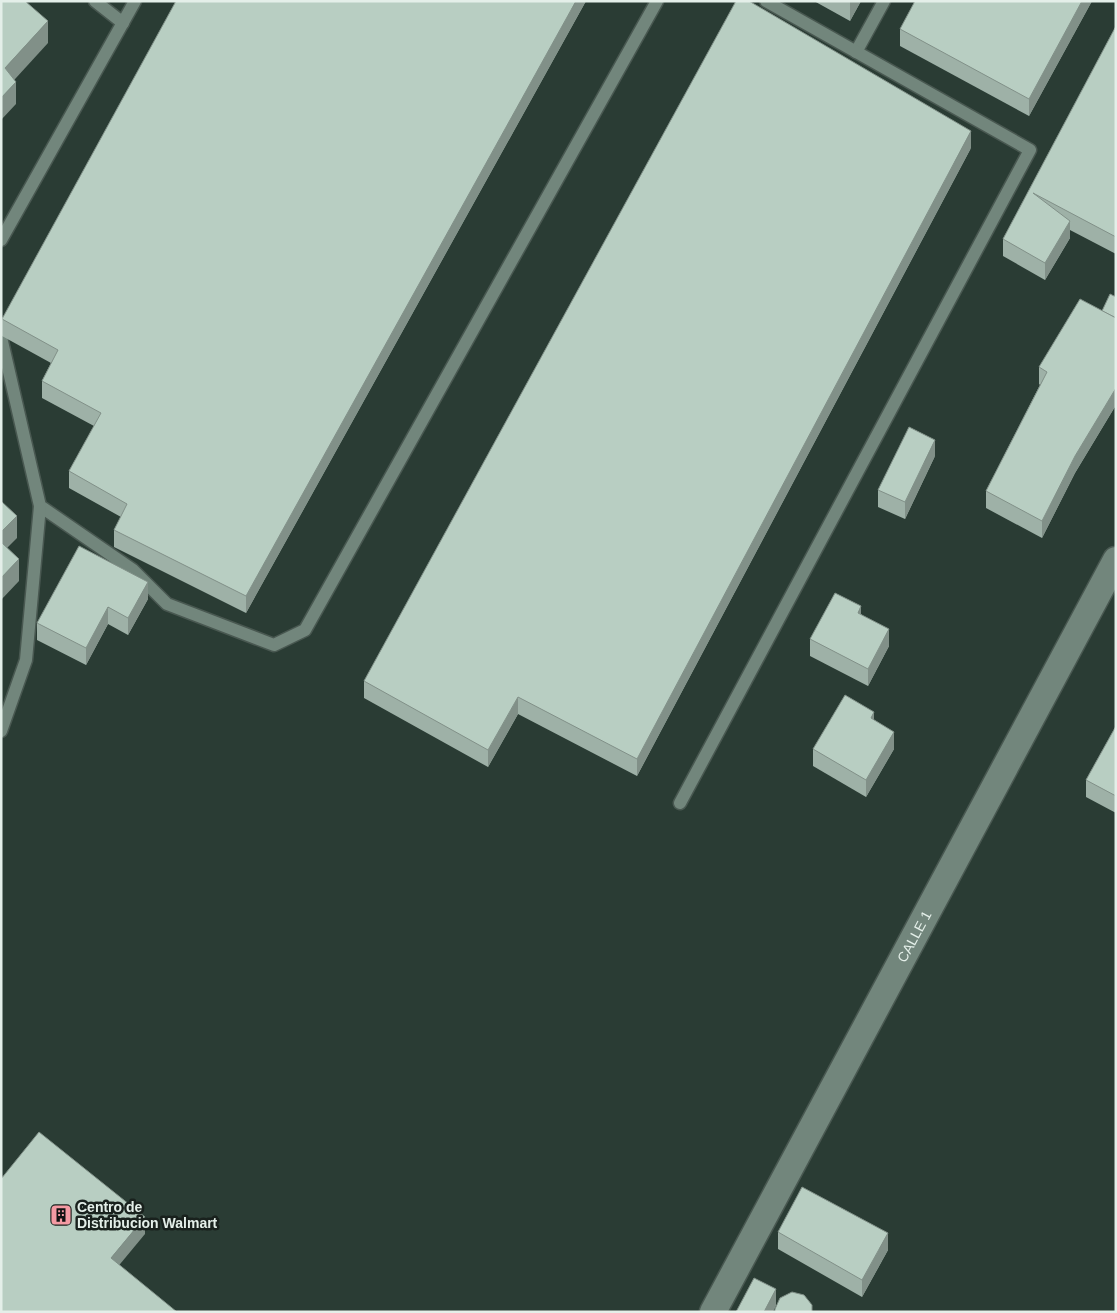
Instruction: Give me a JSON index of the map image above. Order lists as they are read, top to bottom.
{
  "streets": {
    "street": ["CALLE 1"]
  },
  "places": {
    "building": ["Centro de Distribucion Walmart"]
  }
}
